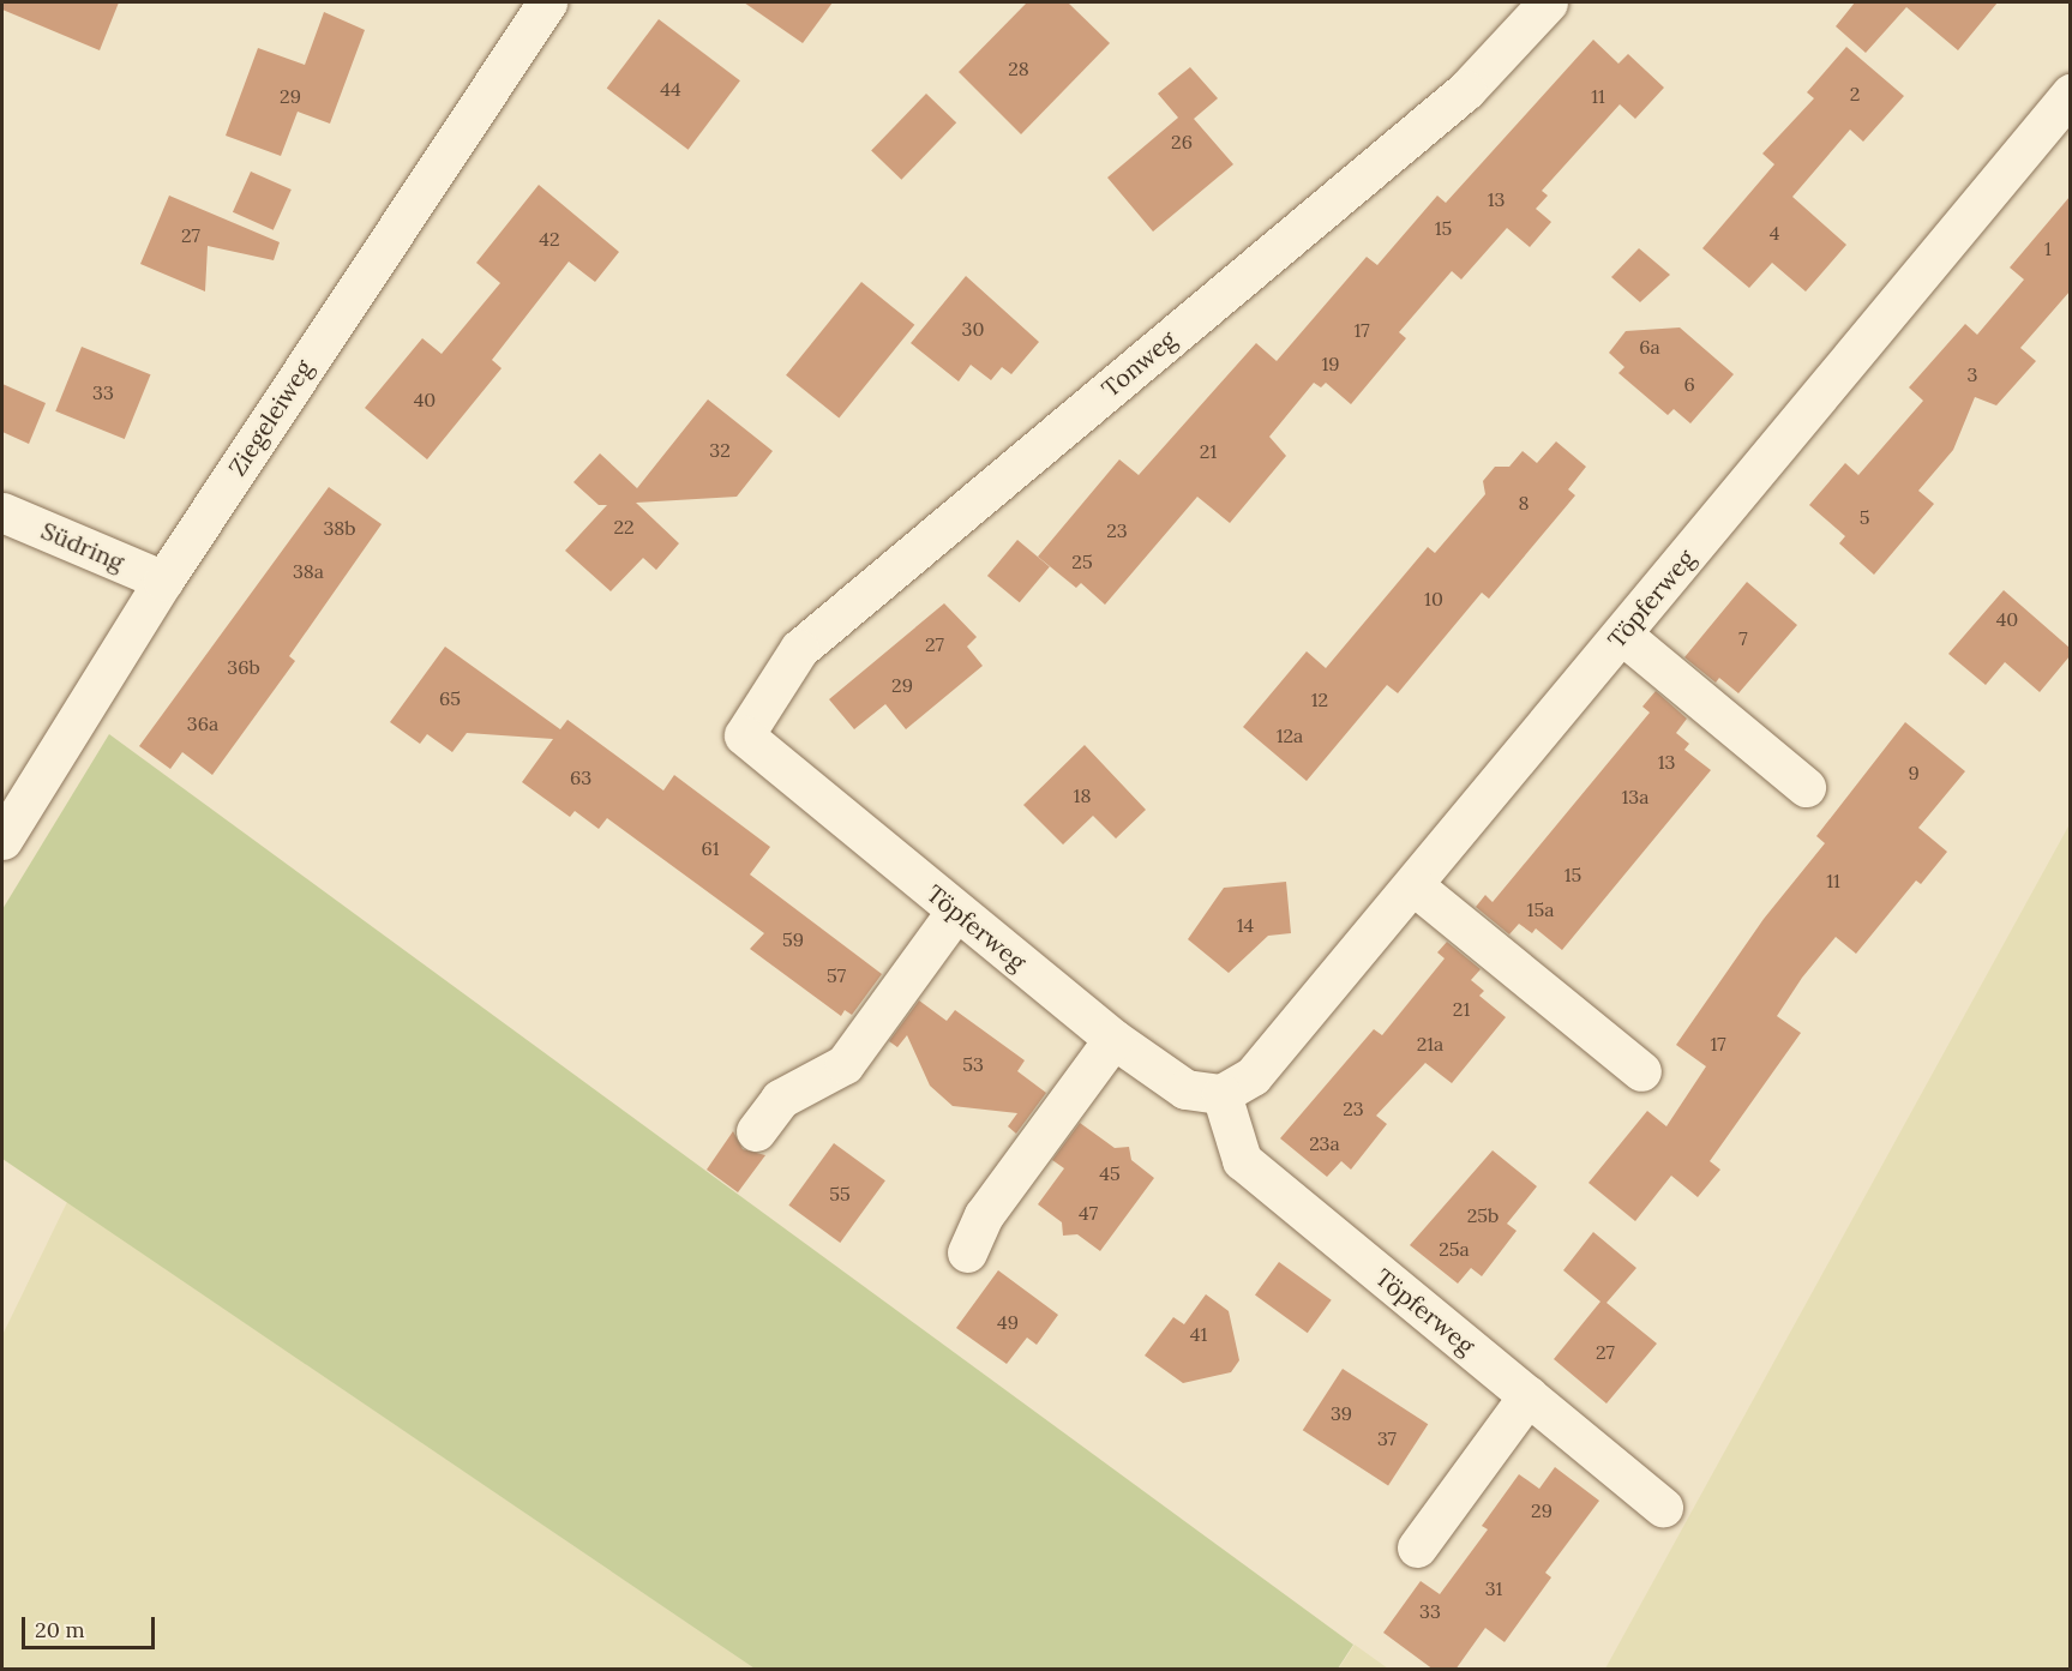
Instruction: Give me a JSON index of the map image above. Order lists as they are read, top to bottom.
{
  "streets": {
    "street": [
      "Tonweg",
      "Ziegeleiweg",
      "Südring",
      "Töpferweg"
    ]
  },
  "crossings": [
    ["Tonweg", "Töpferweg"],
    ["Ziegeleiweg", "Südring"]
  ],
  "house_numbers": [
    "28",
    "44",
    "2",
    "29",
    "11",
    "26",
    "13",
    "15",
    "4",
    "27",
    "42",
    "1",
    "30",
    "17",
    "6a",
    "19",
    "3",
    "6",
    "33",
    "40",
    "32",
    "21",
    "8",
    "5",
    "22",
    "38b",
    "23",
    "25",
    "38a",
    "10",
    "40",
    "7",
    "27",
    "36b",
    "29",
    "65",
    "12",
    "36a",
    "12a",
    "13",
    "9",
    "63",
    "18",
    "13a",
    "61",
    "15",
    "11",
    "15a",
    "14",
    "59",
    "57",
    "21",
    "21a",
    "17",
    "53",
    "23",
    "23a",
    "45",
    "55",
    "47",
    "25b",
    "25a",
    "49",
    "41",
    "27",
    "39",
    "37",
    "29",
    "31",
    "33"
  ],
  "scale_bar": "20 m"
}
